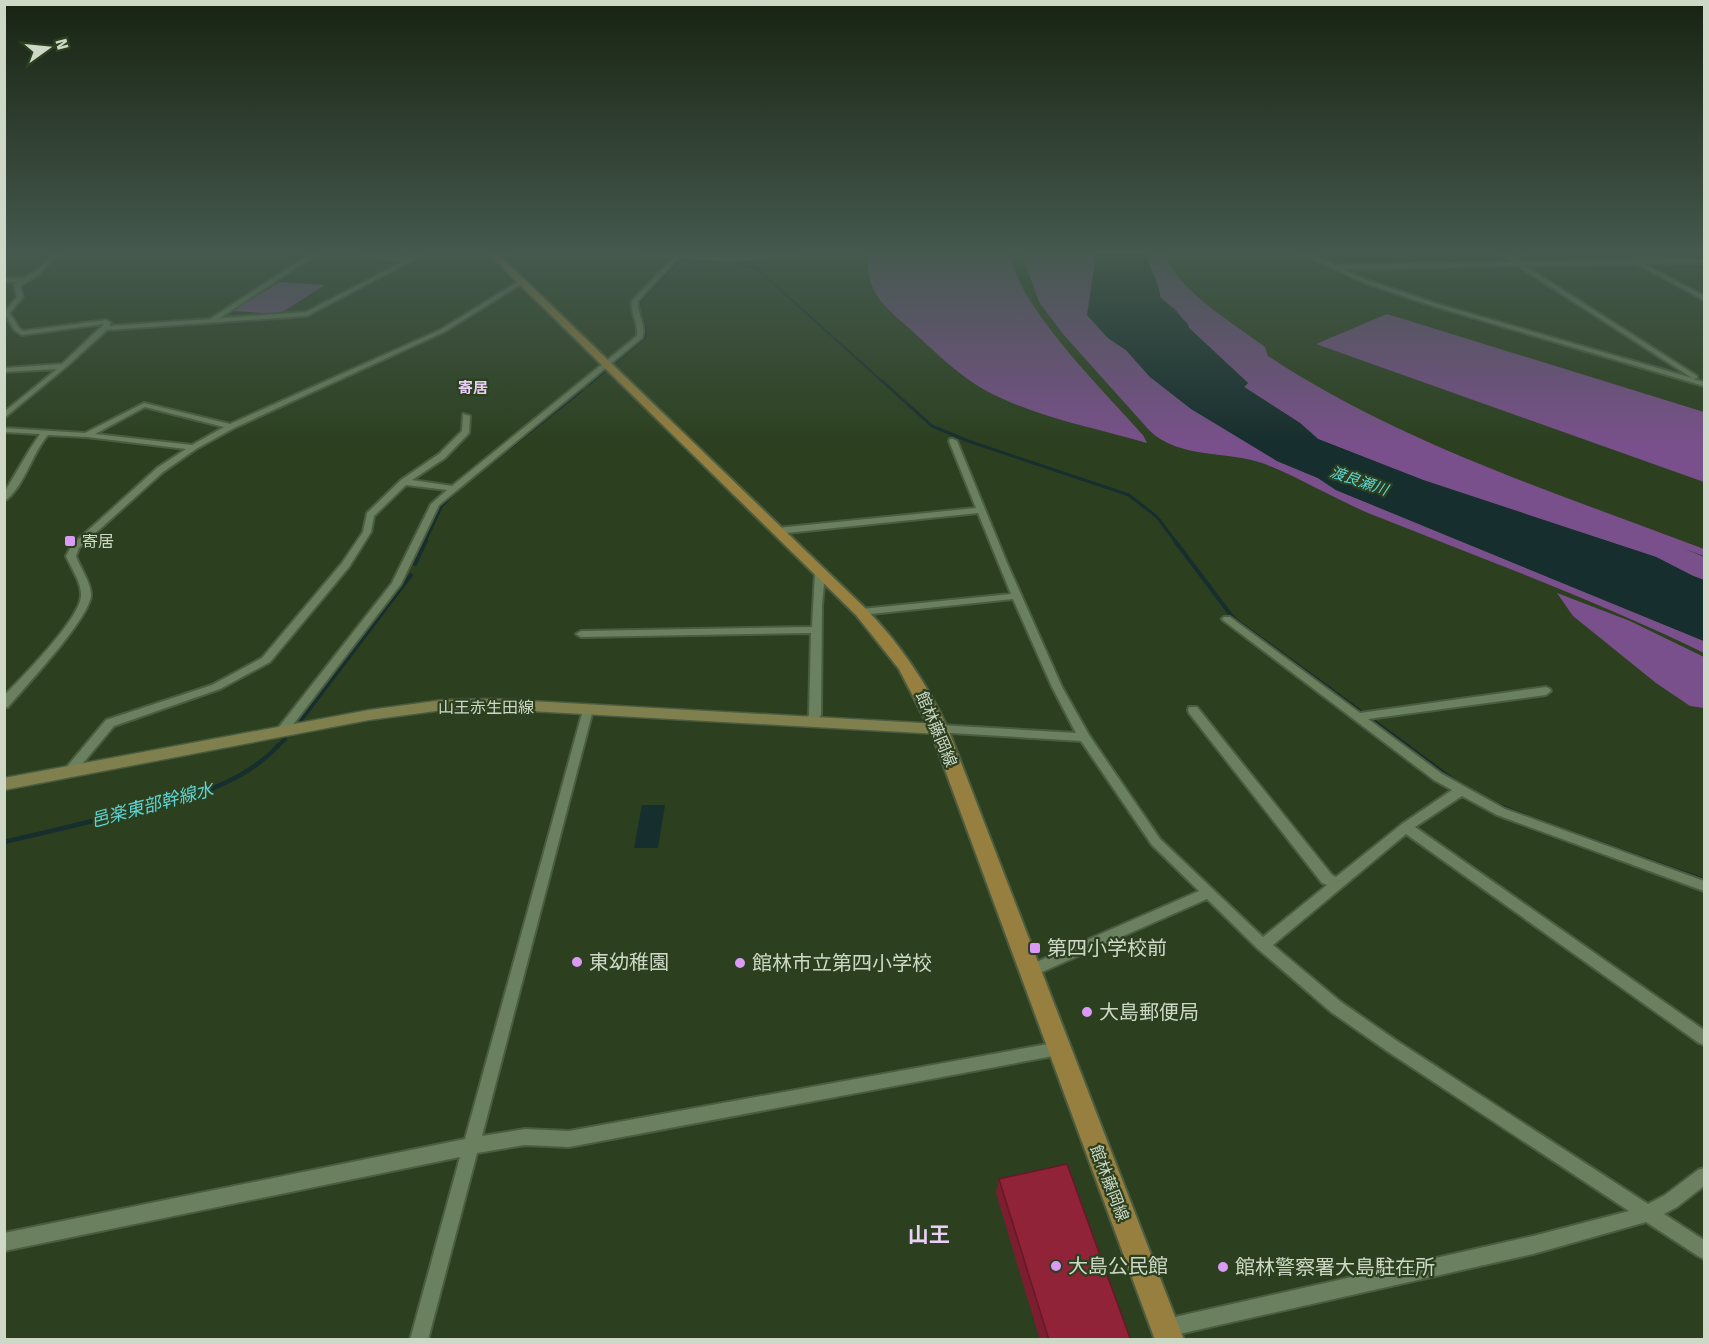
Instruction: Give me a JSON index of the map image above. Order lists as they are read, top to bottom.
{
  "streets": {
    "main road": ["山王赤生田線", "館林藤岡線"]
  },
  "crossings": [
    ["山王赤生田線", "館林藤岡線"]
  ],
  "districts": ["寄居", "山王"],
  "water": ["渡良瀬川", "邑楽東部幹線水"],
  "places": {
    "transit": ["寄居", "第四小学校前"],
    "other": [
      "東幼稚園",
      "館林市立第四小学校",
      "大島郵便局",
      "大島公民館",
      "館林警察署大島駐在所"
    ]
  },
  "north": "right"
}
